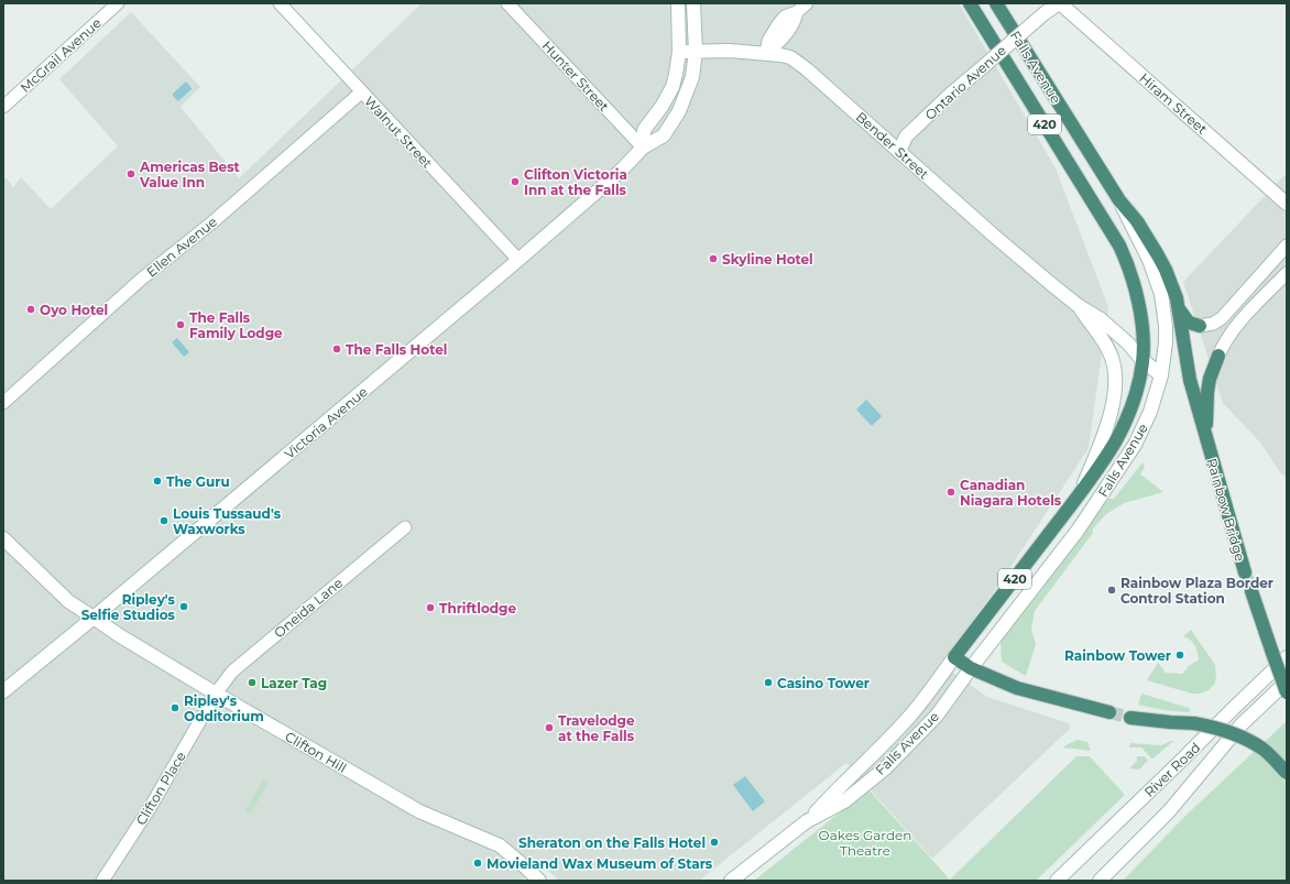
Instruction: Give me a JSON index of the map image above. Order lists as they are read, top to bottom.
{
  "streets": {
    "highway": ["Falls Avenue", "420", "Rainbow Bridge"],
    "main road": [
      "Ontario Avenue",
      "Hiram Street",
      "Bender Street",
      "Victoria Avenue",
      "Clifton Hill",
      "River Road"
    ],
    "street": [
      "McGrail Avenue",
      "Hunter Street",
      "Walnut Street",
      "Ellen Avenue",
      "Oneida Lane",
      "Clifton Place"
    ]
  },
  "crossings": [
    ["Falls Avenue", "Bender Street"],
    ["Hunter Street", "Victoria Avenue"],
    ["Ontario Avenue", "Hiram Street"],
    ["Ontario Avenue", "Bender Street"],
    ["Walnut Street", "Ellen Avenue"],
    ["Walnut Street", "Victoria Avenue"],
    ["Bender Street", "Victoria Avenue"],
    ["Victoria Avenue", "Clifton Hill"],
    ["Oneida Lane", "Clifton Hill"],
    ["Oneida Lane", "Clifton Place"],
    ["Clifton Hill", "Clifton Place"]
  ],
  "parks": ["Oakes Garden Theatre"],
  "places": [
    "Americas Best Value Inn",
    "Clifton Victoria Inn at the Falls",
    "Skyline Hotel",
    "Oyo Hotel",
    "The Falls Family Lodge",
    "The Falls Hotel",
    "The Guru",
    "Canadian Niagara Hotels",
    "Louis Tussaud's Waxworks",
    "Rainbow Plaza Border Control Station",
    "Ripley's Selfie Studios",
    "Thriftlodge",
    "Rainbow Tower",
    "Lazer Tag",
    "Casino Tower",
    "Ripley's Odditorium",
    "Travelodge at the Falls",
    "Sheraton on the Falls Hotel",
    "Movieland Wax Museum of Stars"
  ]
}
